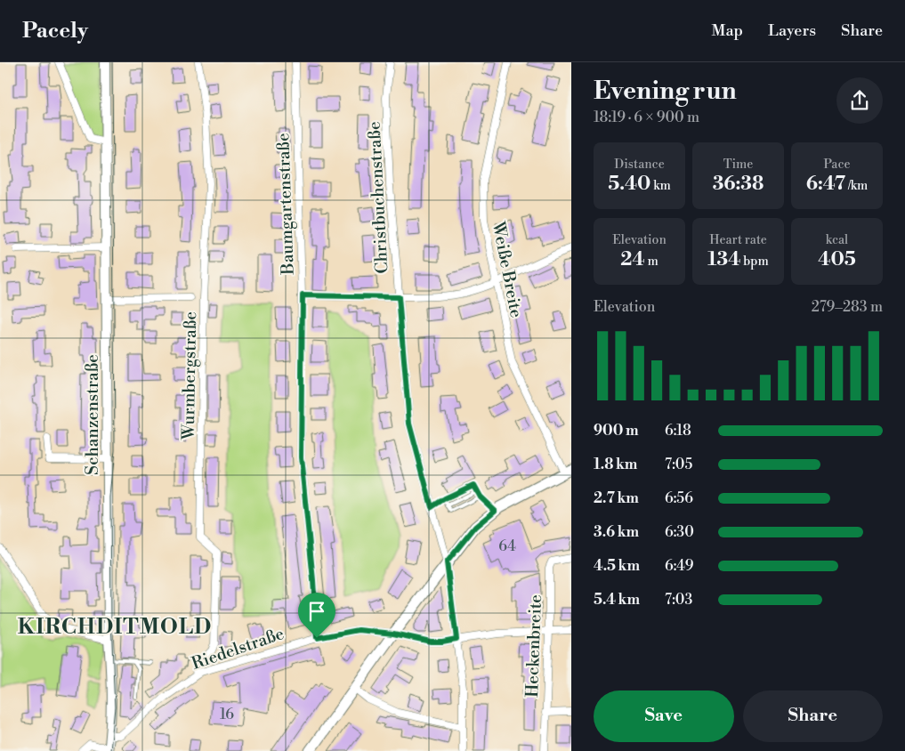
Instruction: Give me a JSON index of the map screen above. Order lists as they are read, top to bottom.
{
  "streets": {
    "street": [
      "Christbuchenstraße",
      "Baumgartenstraße",
      "Weiße Breite",
      "Wurmbergstraße",
      "Schanzenstraße",
      "Heckenbreite",
      "Riedelstraße"
    ]
  },
  "crossings": [
    ["Christbuchenstraße", "Riedelstraße"],
    ["Baumgartenstraße", "Riedelstraße"],
    ["Wurmbergstraße", "Riedelstraße"],
    ["Schanzenstraße", "Riedelstraße"],
    ["Heckenbreite", "Riedelstraße"]
  ],
  "districts": ["KIRCHDITMOLD"],
  "house_numbers": ["64", "16"],
  "page": {
    "header": "Pacely",
    "nav": ["Map", "Layers", "Share"],
    "heading": ["Evening run", "18:19 · 6 × 900 m"],
    "stats": [
      ["Distance", "5.40 km"],
      ["Time", "36:38"],
      ["Pace", "6:47 /km"],
      ["Elevation", "24 m"],
      ["Heart rate", "134 bpm"],
      ["kcal", "405"]
    ],
    "chart": ["Elevation", "279–283 m"],
    "list": [
      {
        "name": "900 m",
        "note": "6:18"
      },
      {
        "name": "1.8 km",
        "note": "7:05"
      },
      {
        "name": "2.7 km",
        "note": "6:56"
      },
      {
        "name": "3.6 km",
        "note": "6:30"
      },
      {
        "name": "4.5 km",
        "note": "6:49"
      },
      {
        "name": "5.4 km",
        "note": "7:03"
      }
    ],
    "buttons": ["Save", "Share"]
  }
}
